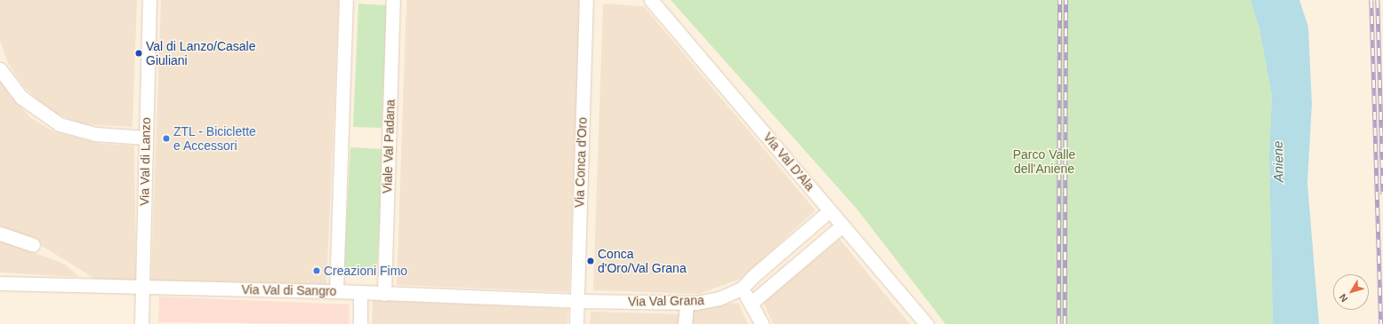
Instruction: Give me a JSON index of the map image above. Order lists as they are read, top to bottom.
{
  "streets": {
    "street": [
      "Viale Val Padana",
      "Via Val di Lanzo",
      "Via Val D'Ala",
      "Via Conca d'Oro",
      "Via Val di Sangro",
      "Via Val Grana"
    ]
  },
  "crossings": [
    ["Viale Val Padana", "Via Val di Sangro"],
    ["Via Val di Lanzo", "Via Val di Sangro"],
    ["Via Val D'Ala", "Via Val Grana"],
    ["Via Conca d'Oro", "Via Val di Sangro"],
    ["Via Conca d'Oro", "Via Val Grana"],
    ["Via Val di Sangro", "Via Val Grana"]
  ],
  "water": ["Aniene"],
  "parks": ["Parco Valle dell'Aniene"],
  "places": [
    "Val di Lanzo/Casale Giuliani",
    "ZTL - Biciclette e Accessori",
    "Conca d'Oro/Val Grana",
    "Creazioni Fimo"
  ],
  "north": "bottom left"
}
